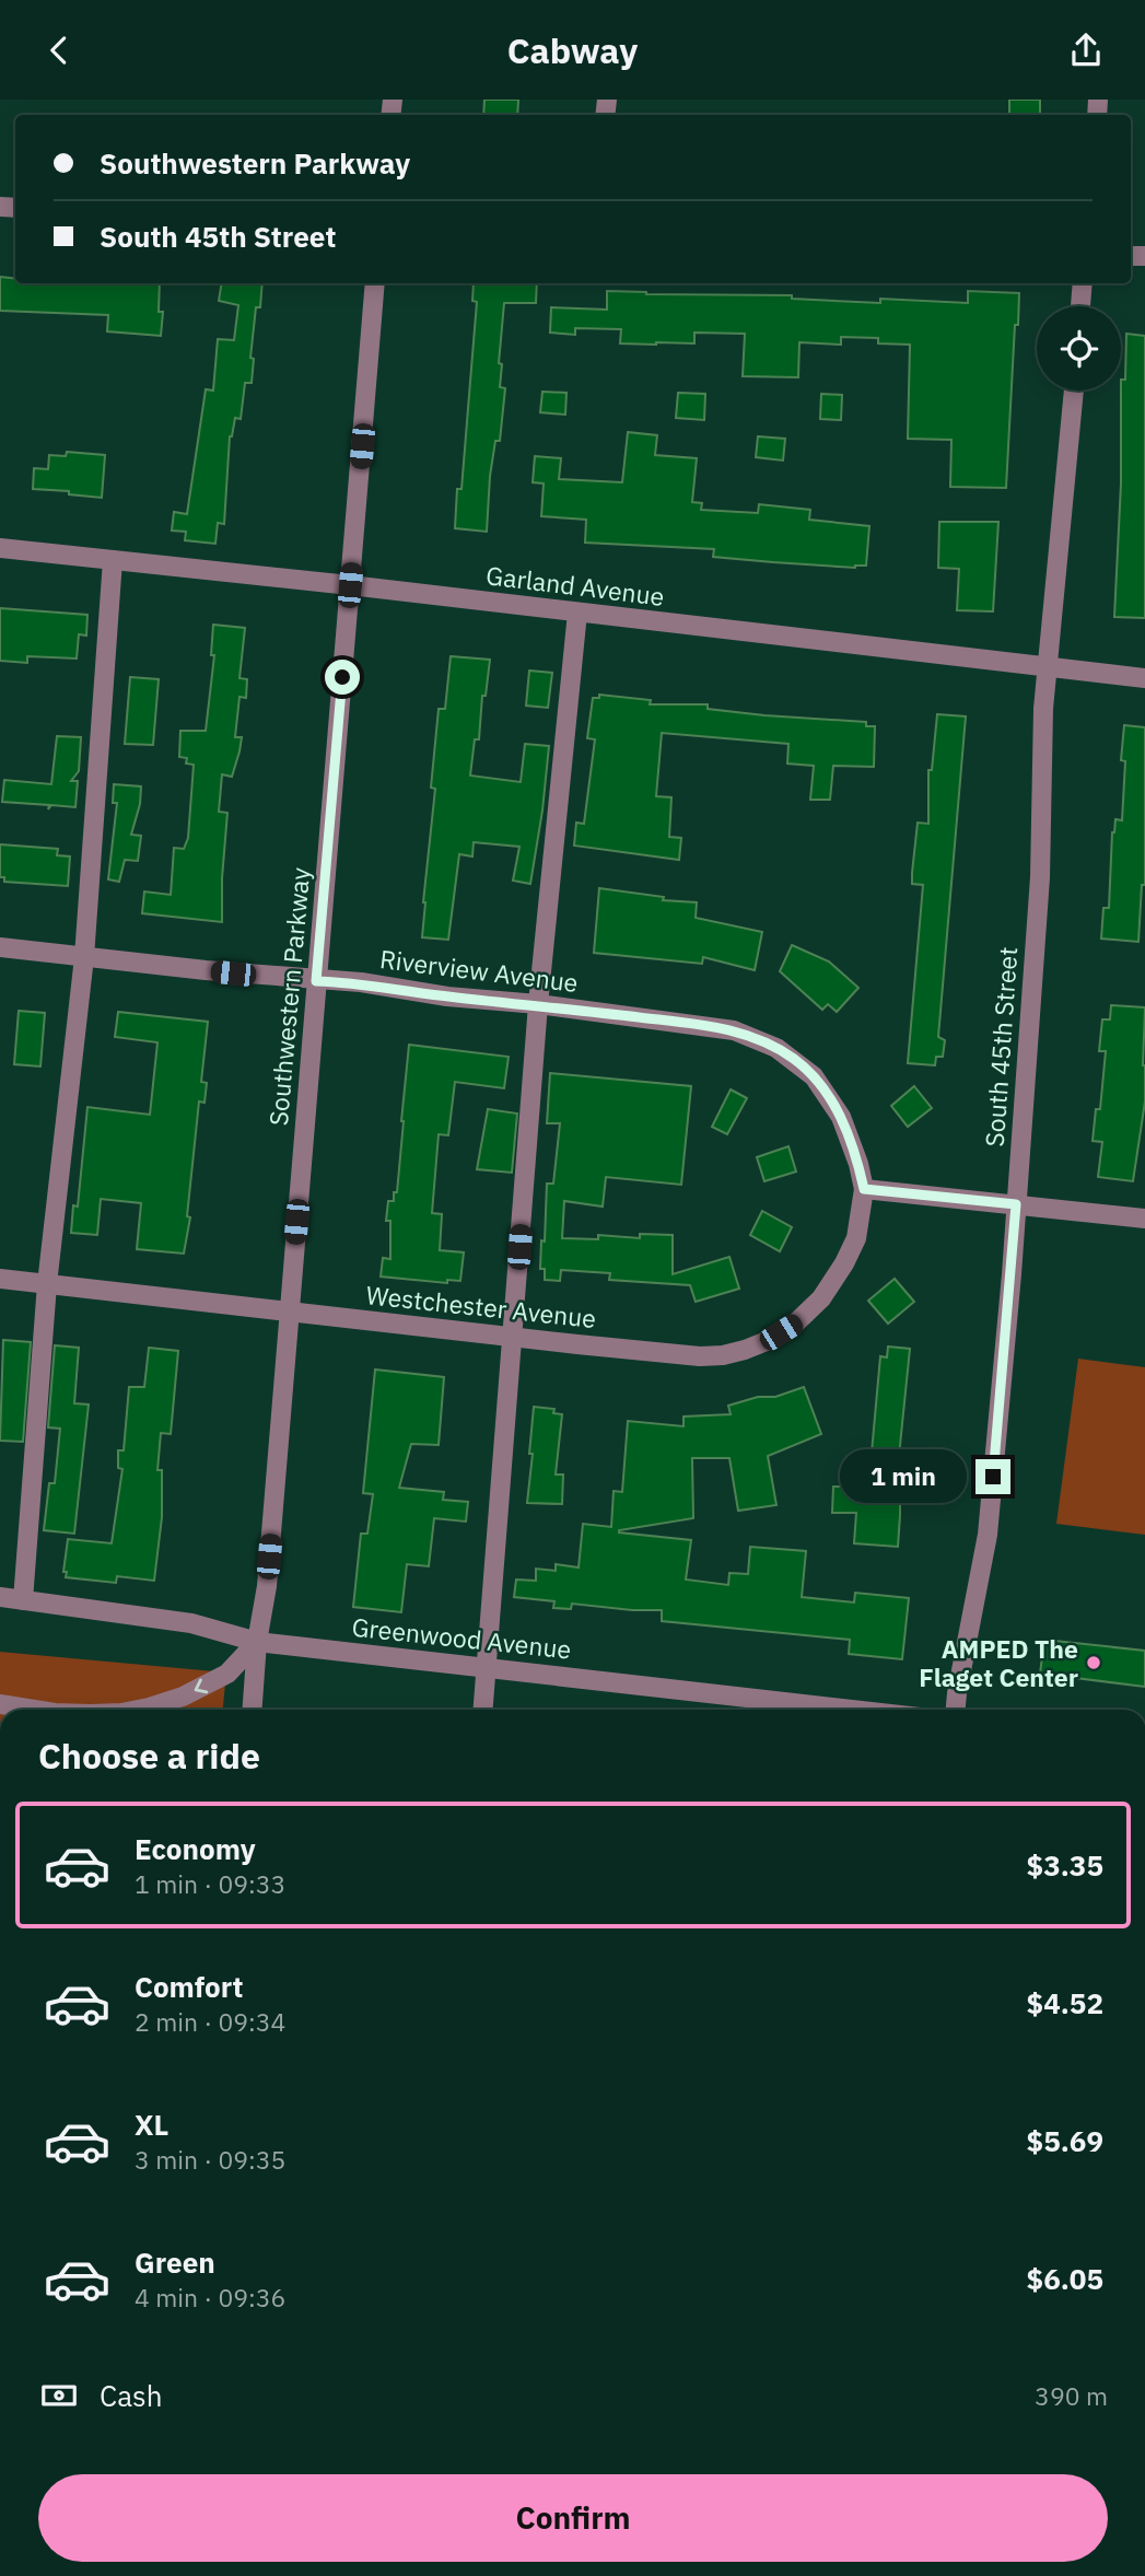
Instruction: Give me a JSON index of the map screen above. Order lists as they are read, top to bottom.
{
  "streets": {
    "street": [
      "Garland Avenue",
      "Riverview Avenue",
      "Southwestern Parkway",
      "South 45th Street",
      "Westchester Avenue",
      "Greenwood Avenue"
    ]
  },
  "crossings": [
    ["Garland Avenue", "Southwestern Parkway"],
    ["Garland Avenue", "South 45th Street"],
    ["Riverview Avenue", "Southwestern Parkway"],
    ["Riverview Avenue", "Westchester Avenue"],
    ["Southwestern Parkway", "Westchester Avenue"],
    ["Southwestern Parkway", "Greenwood Avenue"]
  ],
  "places": ["AMPED The Flaget Center"],
  "page": {
    "header": "Cabway",
    "banner": ["Southwestern Parkway", "South 45th Street"],
    "bubble": "1 min",
    "heading": "Choose a ride",
    "list": [
      {
        "name": "Economy",
        "note": "1 min · 09:33",
        "value": "$3.35"
      },
      {
        "name": "Comfort",
        "note": "2 min · 09:34",
        "value": "$4.52"
      },
      {
        "name": "XL",
        "note": "3 min · 09:35",
        "value": "$5.69"
      },
      {
        "name": "Green",
        "note": "4 min · 09:36",
        "value": "$6.05"
      }
    ],
    "pay": ["Cash", "390 m"],
    "buttons": "Confirm"
  }
}
